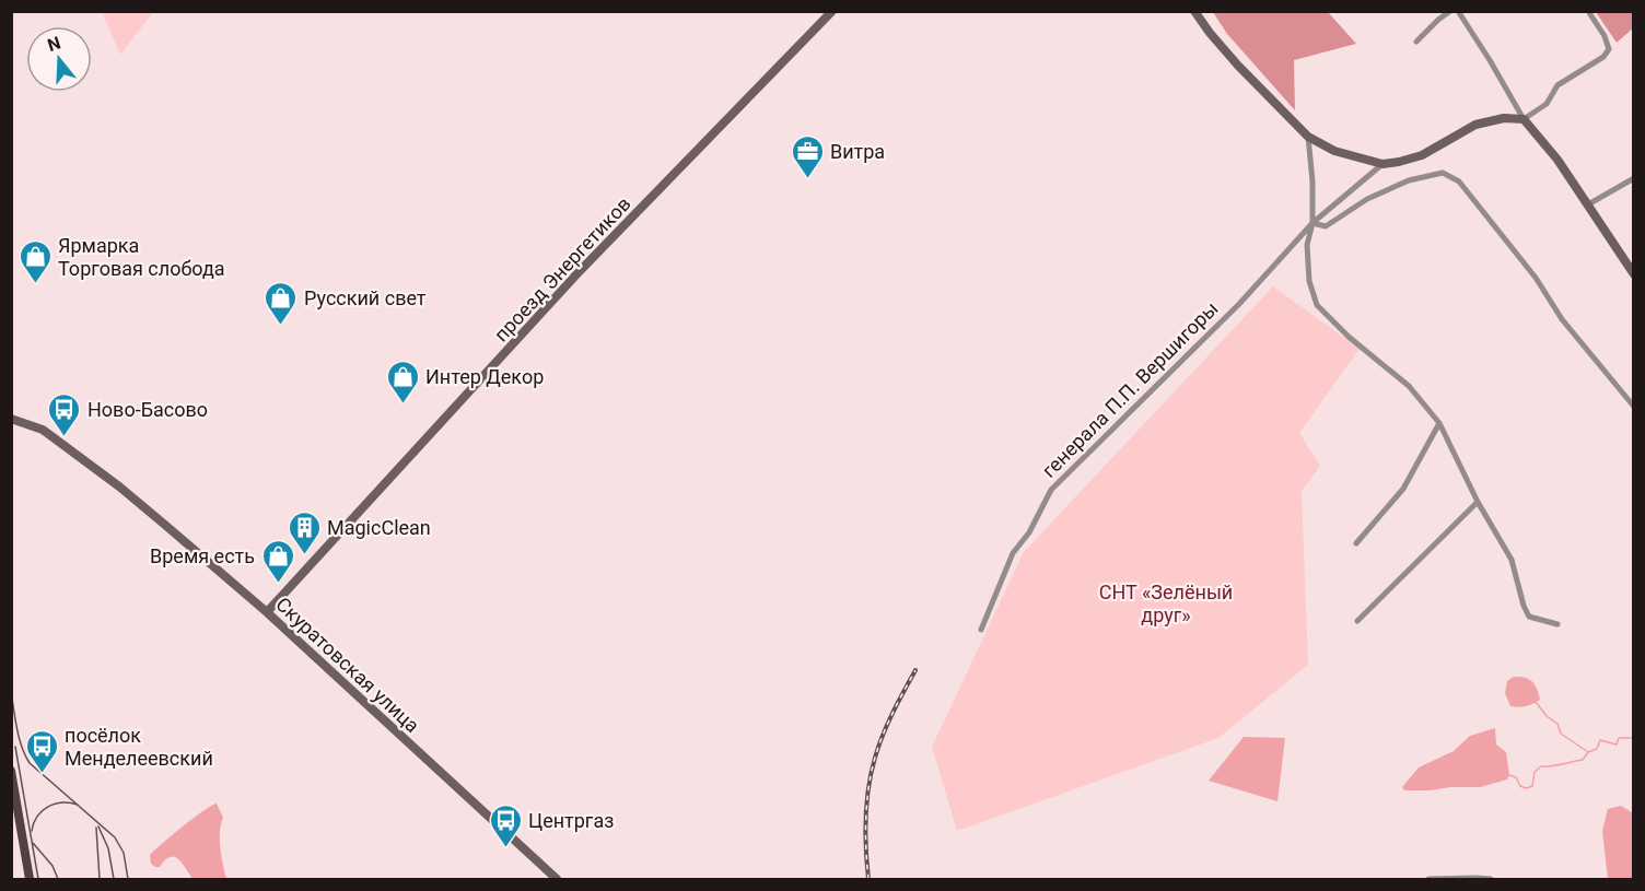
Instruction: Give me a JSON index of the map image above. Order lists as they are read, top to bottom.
{
  "streets": {
    "street": ["проезд Энергетиков", "генерала П.П. Вершигоры", "Скуратовская улица"]
  },
  "crossings": [
    ["проезд Энергетиков", "Скуратовская улица"]
  ],
  "parks": ["СНТ «Зелёный друг»"],
  "places": {
    "office": ["Витра"],
    "shop": [
      "Ярмарка Торговая слобода",
      "Русский свет",
      "Интер Декор",
      "Время есть"
    ],
    "bus stop": ["Ново-Басово", "посёлок Менделеевский", "Центргаз"],
    "building": ["MagicClean"]
  },
  "north": "top"
}
